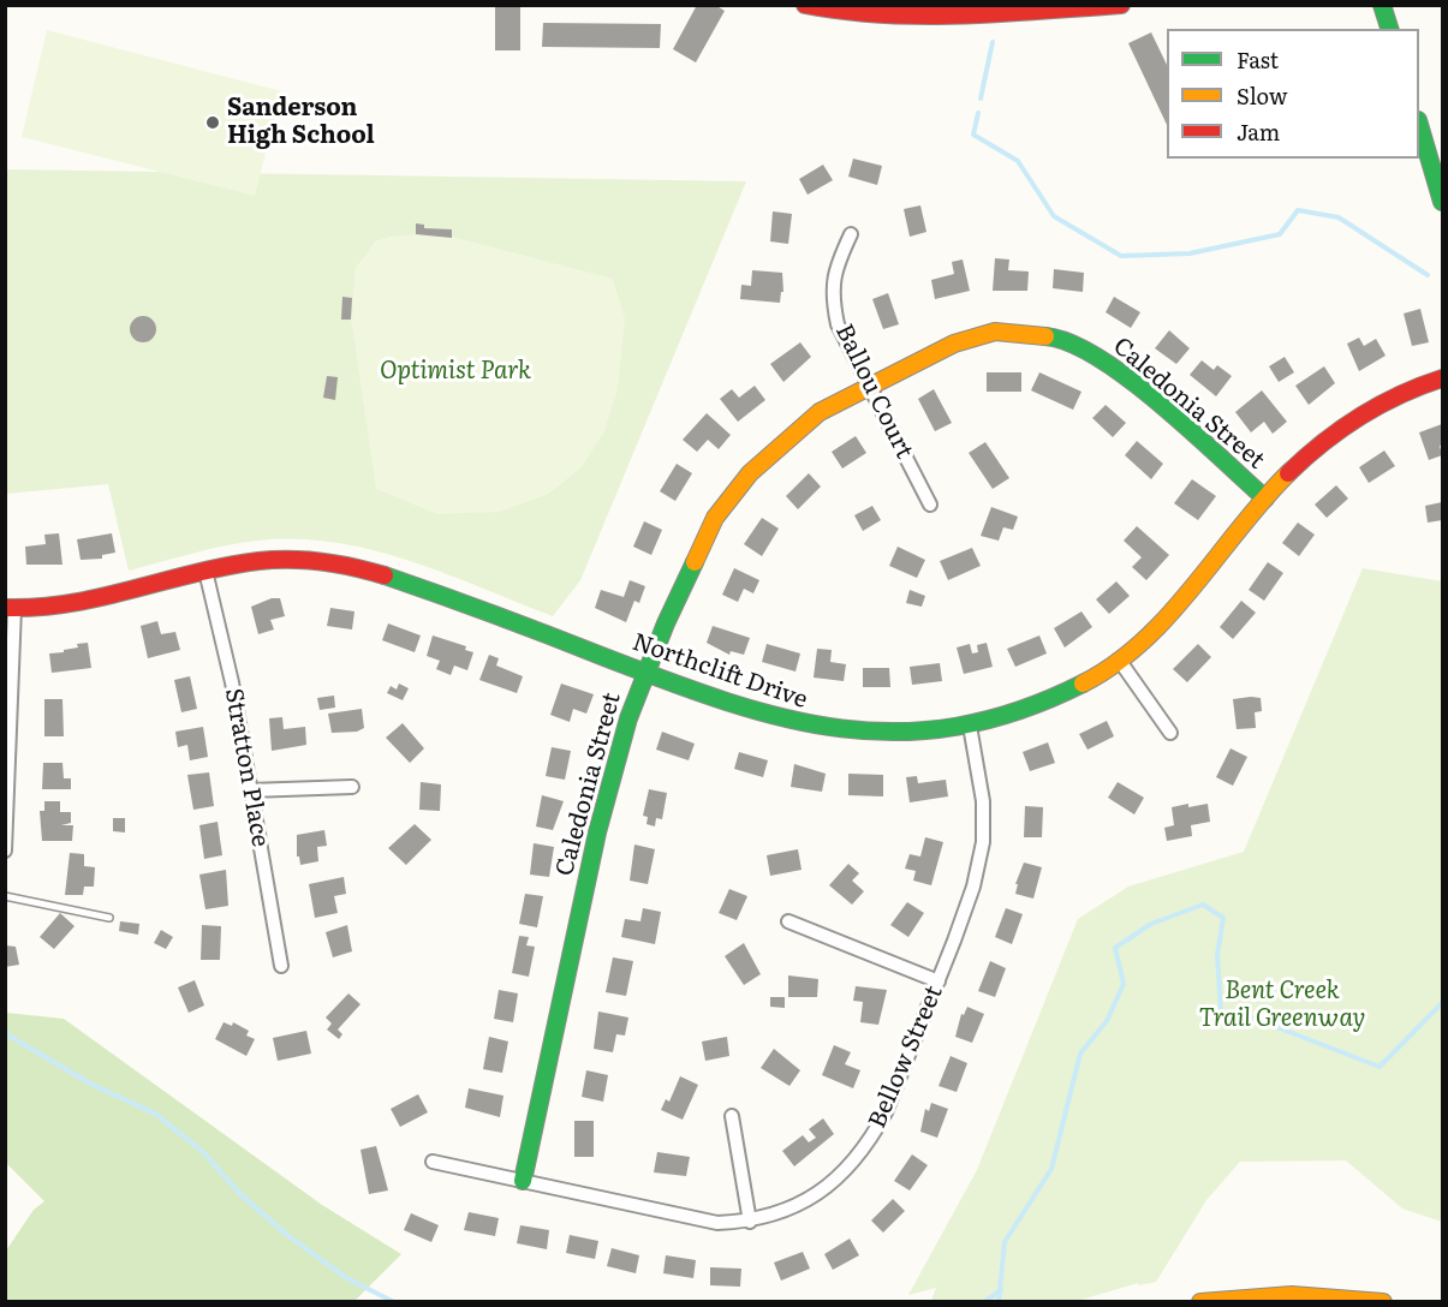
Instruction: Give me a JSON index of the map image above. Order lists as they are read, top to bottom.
{
  "streets": {
    "street": [
      "Ballou Court",
      "Caledonia Street",
      "Northclift Drive",
      "Stratton Place",
      "Bellow Street"
    ]
  },
  "crossings": [
    ["Ballou Court", "Caledonia Street"],
    ["Caledonia Street", "Northclift Drive"],
    ["Caledonia Street", "Bellow Street"],
    ["Northclift Drive", "Stratton Place"],
    ["Northclift Drive", "Bellow Street"]
  ],
  "parks": ["Optimist Park", "Bent Creek Trail Greenway"],
  "places": ["Sanderson High School"],
  "legend": ["Fast", "Slow", "Jam"]
}
